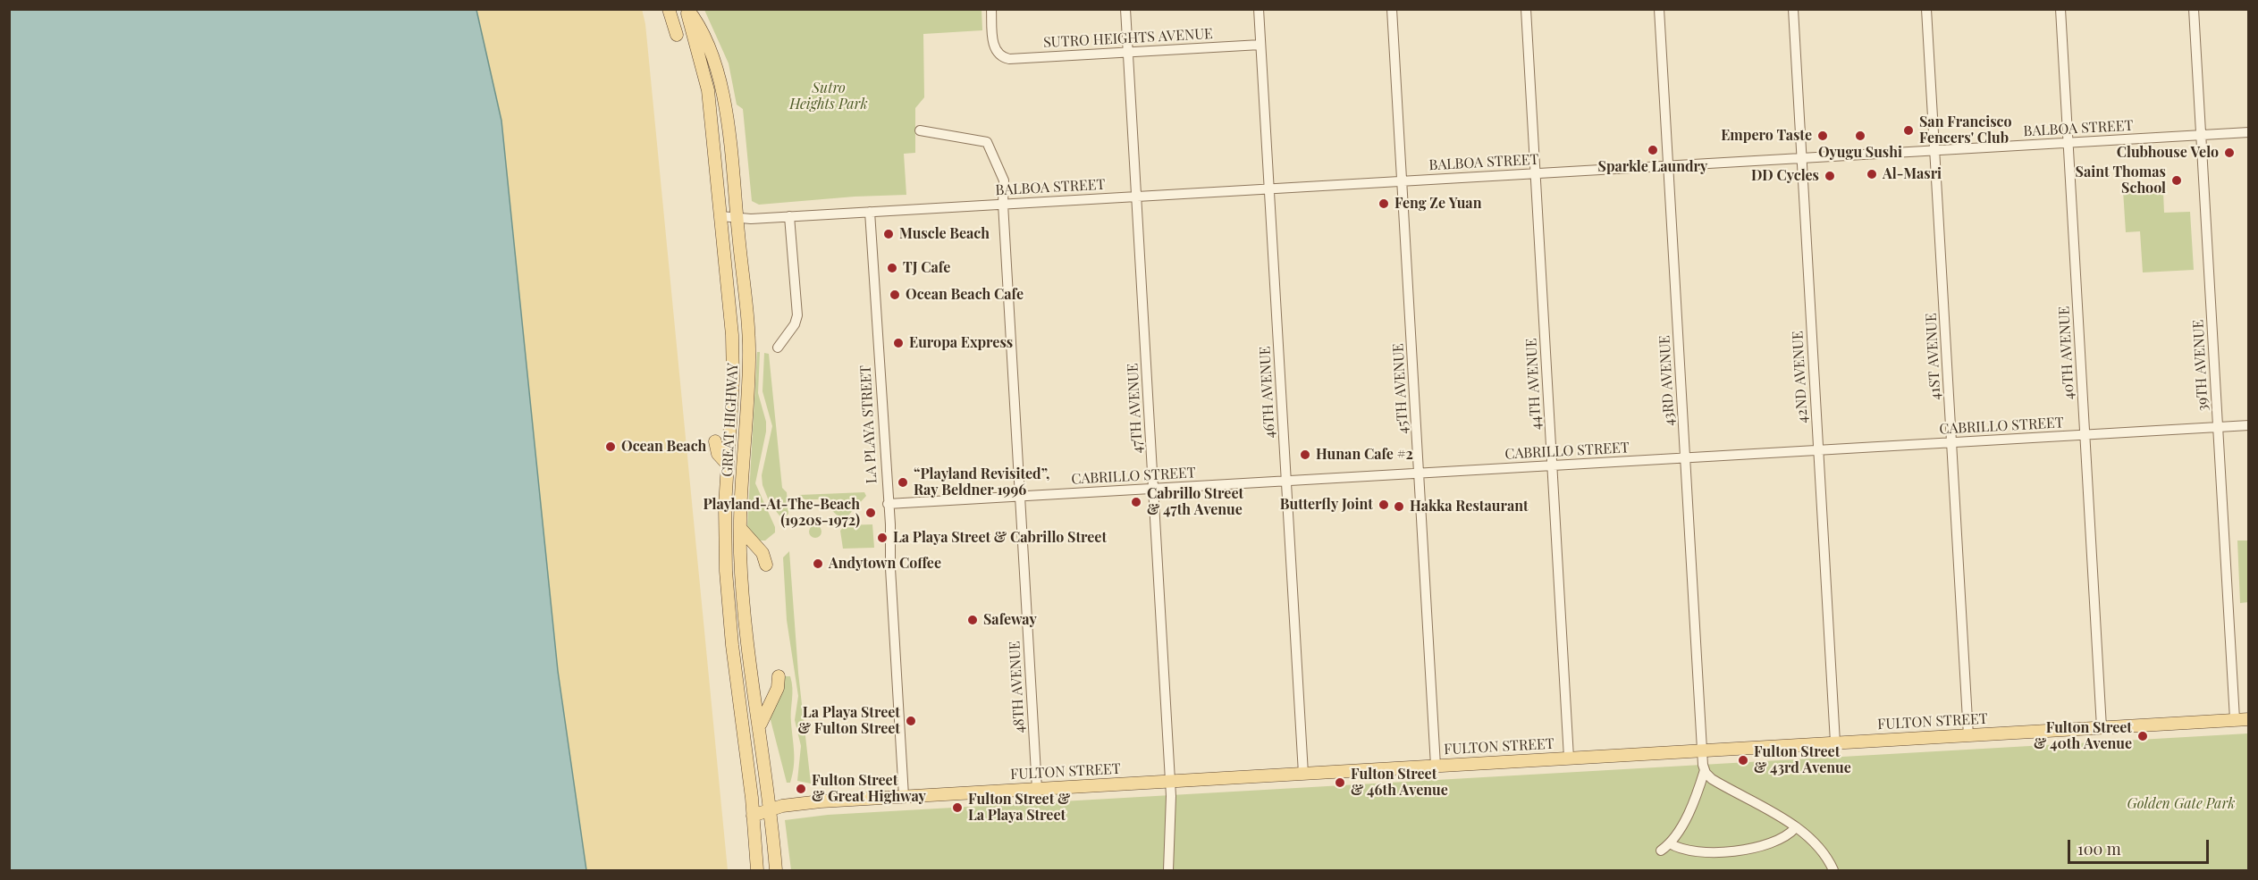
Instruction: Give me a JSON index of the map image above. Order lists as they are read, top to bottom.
{
  "streets": {
    "main road": ["GREAT HIGHWAY", "FULTON STREET"],
    "street": [
      "SUTRO HEIGHTS AVENUE",
      "BALBOA STREET",
      "40TH AVENUE",
      "41ST AVENUE",
      "39TH AVENUE",
      "42ND AVENUE",
      "43RD AVENUE",
      "44TH AVENUE",
      "45TH AVENUE",
      "46TH AVENUE",
      "47TH AVENUE",
      "LA PLAYA STREET",
      "CABRILLO STREET",
      "48TH AVENUE"
    ]
  },
  "crossings": [
    ["SUTRO HEIGHTS AVENUE", "46TH AVENUE"],
    ["SUTRO HEIGHTS AVENUE", "47TH AVENUE"],
    ["BALBOA STREET", "40TH AVENUE"],
    ["BALBOA STREET", "41ST AVENUE"],
    ["BALBOA STREET", "39TH AVENUE"],
    ["BALBOA STREET", "42ND AVENUE"],
    ["BALBOA STREET", "43RD AVENUE"],
    ["BALBOA STREET", "44TH AVENUE"],
    ["BALBOA STREET", "45TH AVENUE"],
    ["BALBOA STREET", "46TH AVENUE"],
    ["BALBOA STREET", "47TH AVENUE"],
    ["BALBOA STREET", "GREAT HIGHWAY"],
    ["BALBOA STREET", "LA PLAYA STREET"],
    ["BALBOA STREET", "48TH AVENUE"],
    ["40TH AVENUE", "CABRILLO STREET"],
    ["40TH AVENUE", "FULTON STREET"],
    ["41ST AVENUE", "CABRILLO STREET"],
    ["41ST AVENUE", "FULTON STREET"],
    ["39TH AVENUE", "CABRILLO STREET"],
    ["39TH AVENUE", "FULTON STREET"],
    ["42ND AVENUE", "CABRILLO STREET"],
    ["42ND AVENUE", "FULTON STREET"],
    ["43RD AVENUE", "CABRILLO STREET"],
    ["43RD AVENUE", "FULTON STREET"],
    ["44TH AVENUE", "CABRILLO STREET"],
    ["44TH AVENUE", "FULTON STREET"],
    ["45TH AVENUE", "CABRILLO STREET"],
    ["45TH AVENUE", "FULTON STREET"],
    ["46TH AVENUE", "CABRILLO STREET"],
    ["46TH AVENUE", "FULTON STREET"],
    ["47TH AVENUE", "CABRILLO STREET"],
    ["47TH AVENUE", "FULTON STREET"],
    ["GREAT HIGHWAY", "FULTON STREET"],
    ["LA PLAYA STREET", "CABRILLO STREET"],
    ["LA PLAYA STREET", "FULTON STREET"],
    ["CABRILLO STREET", "48TH AVENUE"],
    ["48TH AVENUE", "FULTON STREET"]
  ],
  "parks": ["Sutro Heights Park", "Golden Gate Park"],
  "places": [
    "San Francisco Fencers' Club",
    "Empero Taste",
    "Oyugu Sushi",
    "Sparkle Laundry",
    "Clubhouse Velo",
    "Al-Masri",
    "DD Cycles",
    "Saint Thomas School",
    "Feng Ze Yuan",
    "Muscle Beach",
    "TJ Cafe",
    "Ocean Beach Cafe",
    "Europa Express",
    "Ocean Beach",
    "Hunan Cafe #2",
    "“Playland Revisited”, Ray Beldner 1996",
    "Cabrillo Street & 47th Avenue",
    "Butterfly Joint",
    "Hakka Restaurant",
    "Playland-At-The-Beach (1920s-1972)",
    "La Playa Street & Cabrillo Street",
    "Andytown Coffee",
    "Safeway",
    "La Playa Street & Fulton Street",
    "Fulton Street & 40th Avenue",
    "Fulton Street & 43rd Avenue",
    "Fulton Street & 46th Avenue",
    "Fulton Street & Great Highway",
    "Fulton Street & La Playa Street"
  ],
  "scale_bar": "100 m"
}
